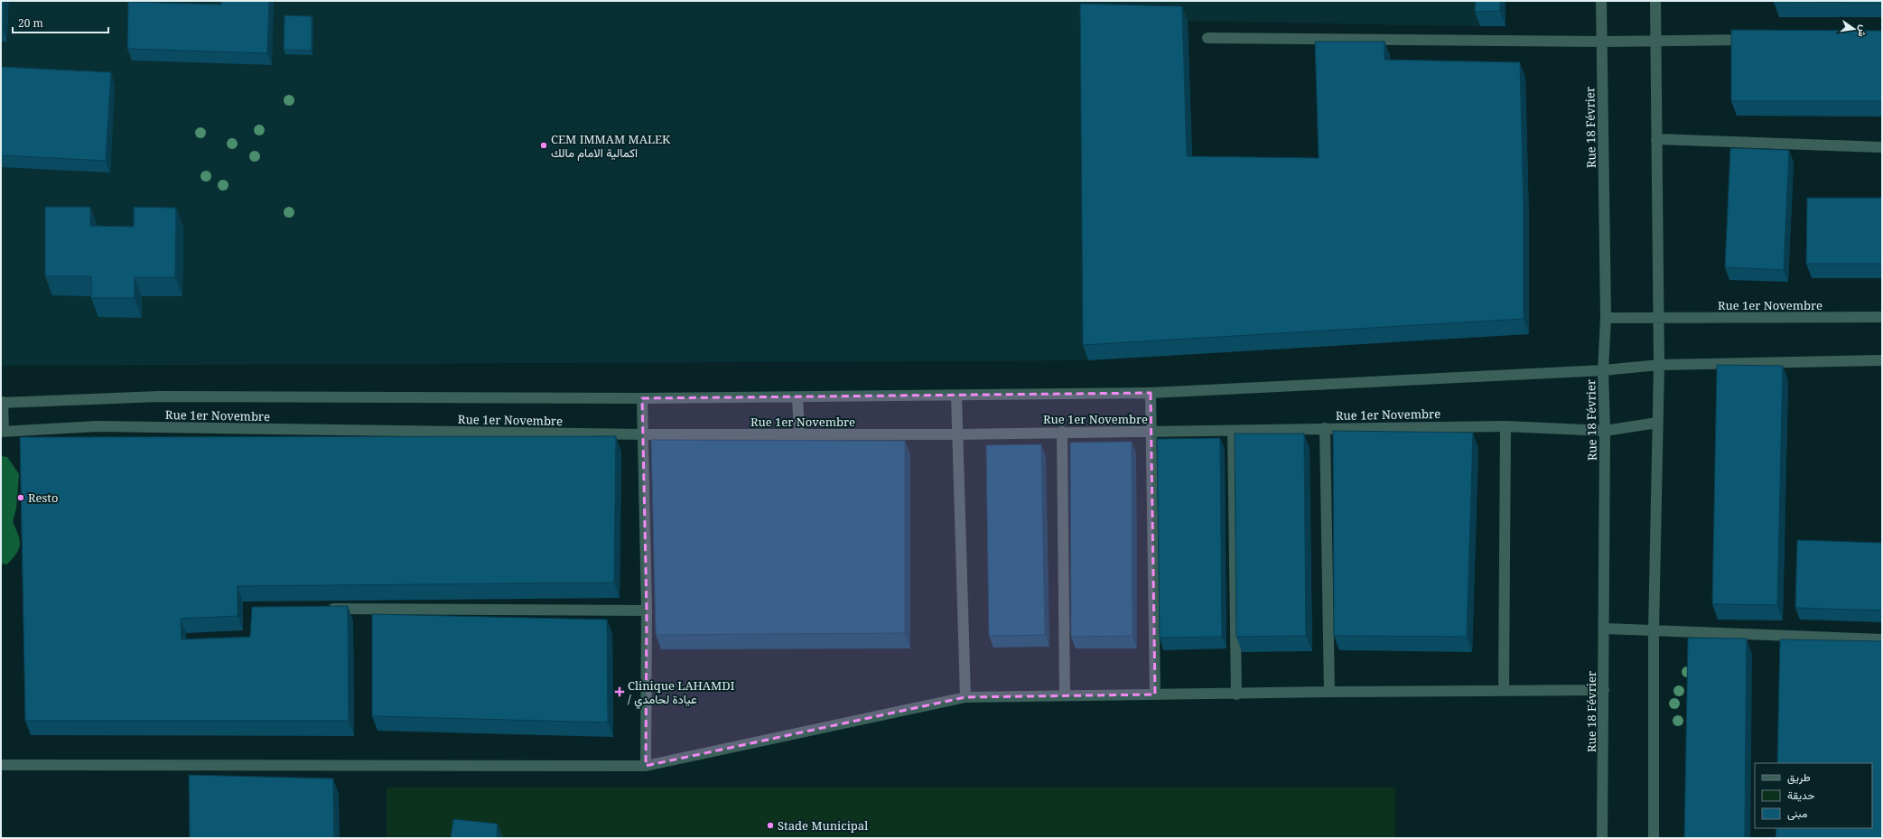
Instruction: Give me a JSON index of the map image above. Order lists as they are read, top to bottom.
{
  "streets": {
    "street": ["Rue 18 Février", "Rue 1er Novembre"]
  },
  "crossings": [
    ["Rue 18 Février", "Rue 1er Novembre"]
  ],
  "places": {
    "other": ["CEM IMMAM MALEK اكمالية الامام مالك", "Resto", "Stade Municipal"],
    "health": ["Clinique LAHAMDI / عيادة لحامدي"]
  },
  "legend": ["طريق", "حديقة", "مبنى"],
  "scale_bar": "20 m",
  "north": "right"
}
